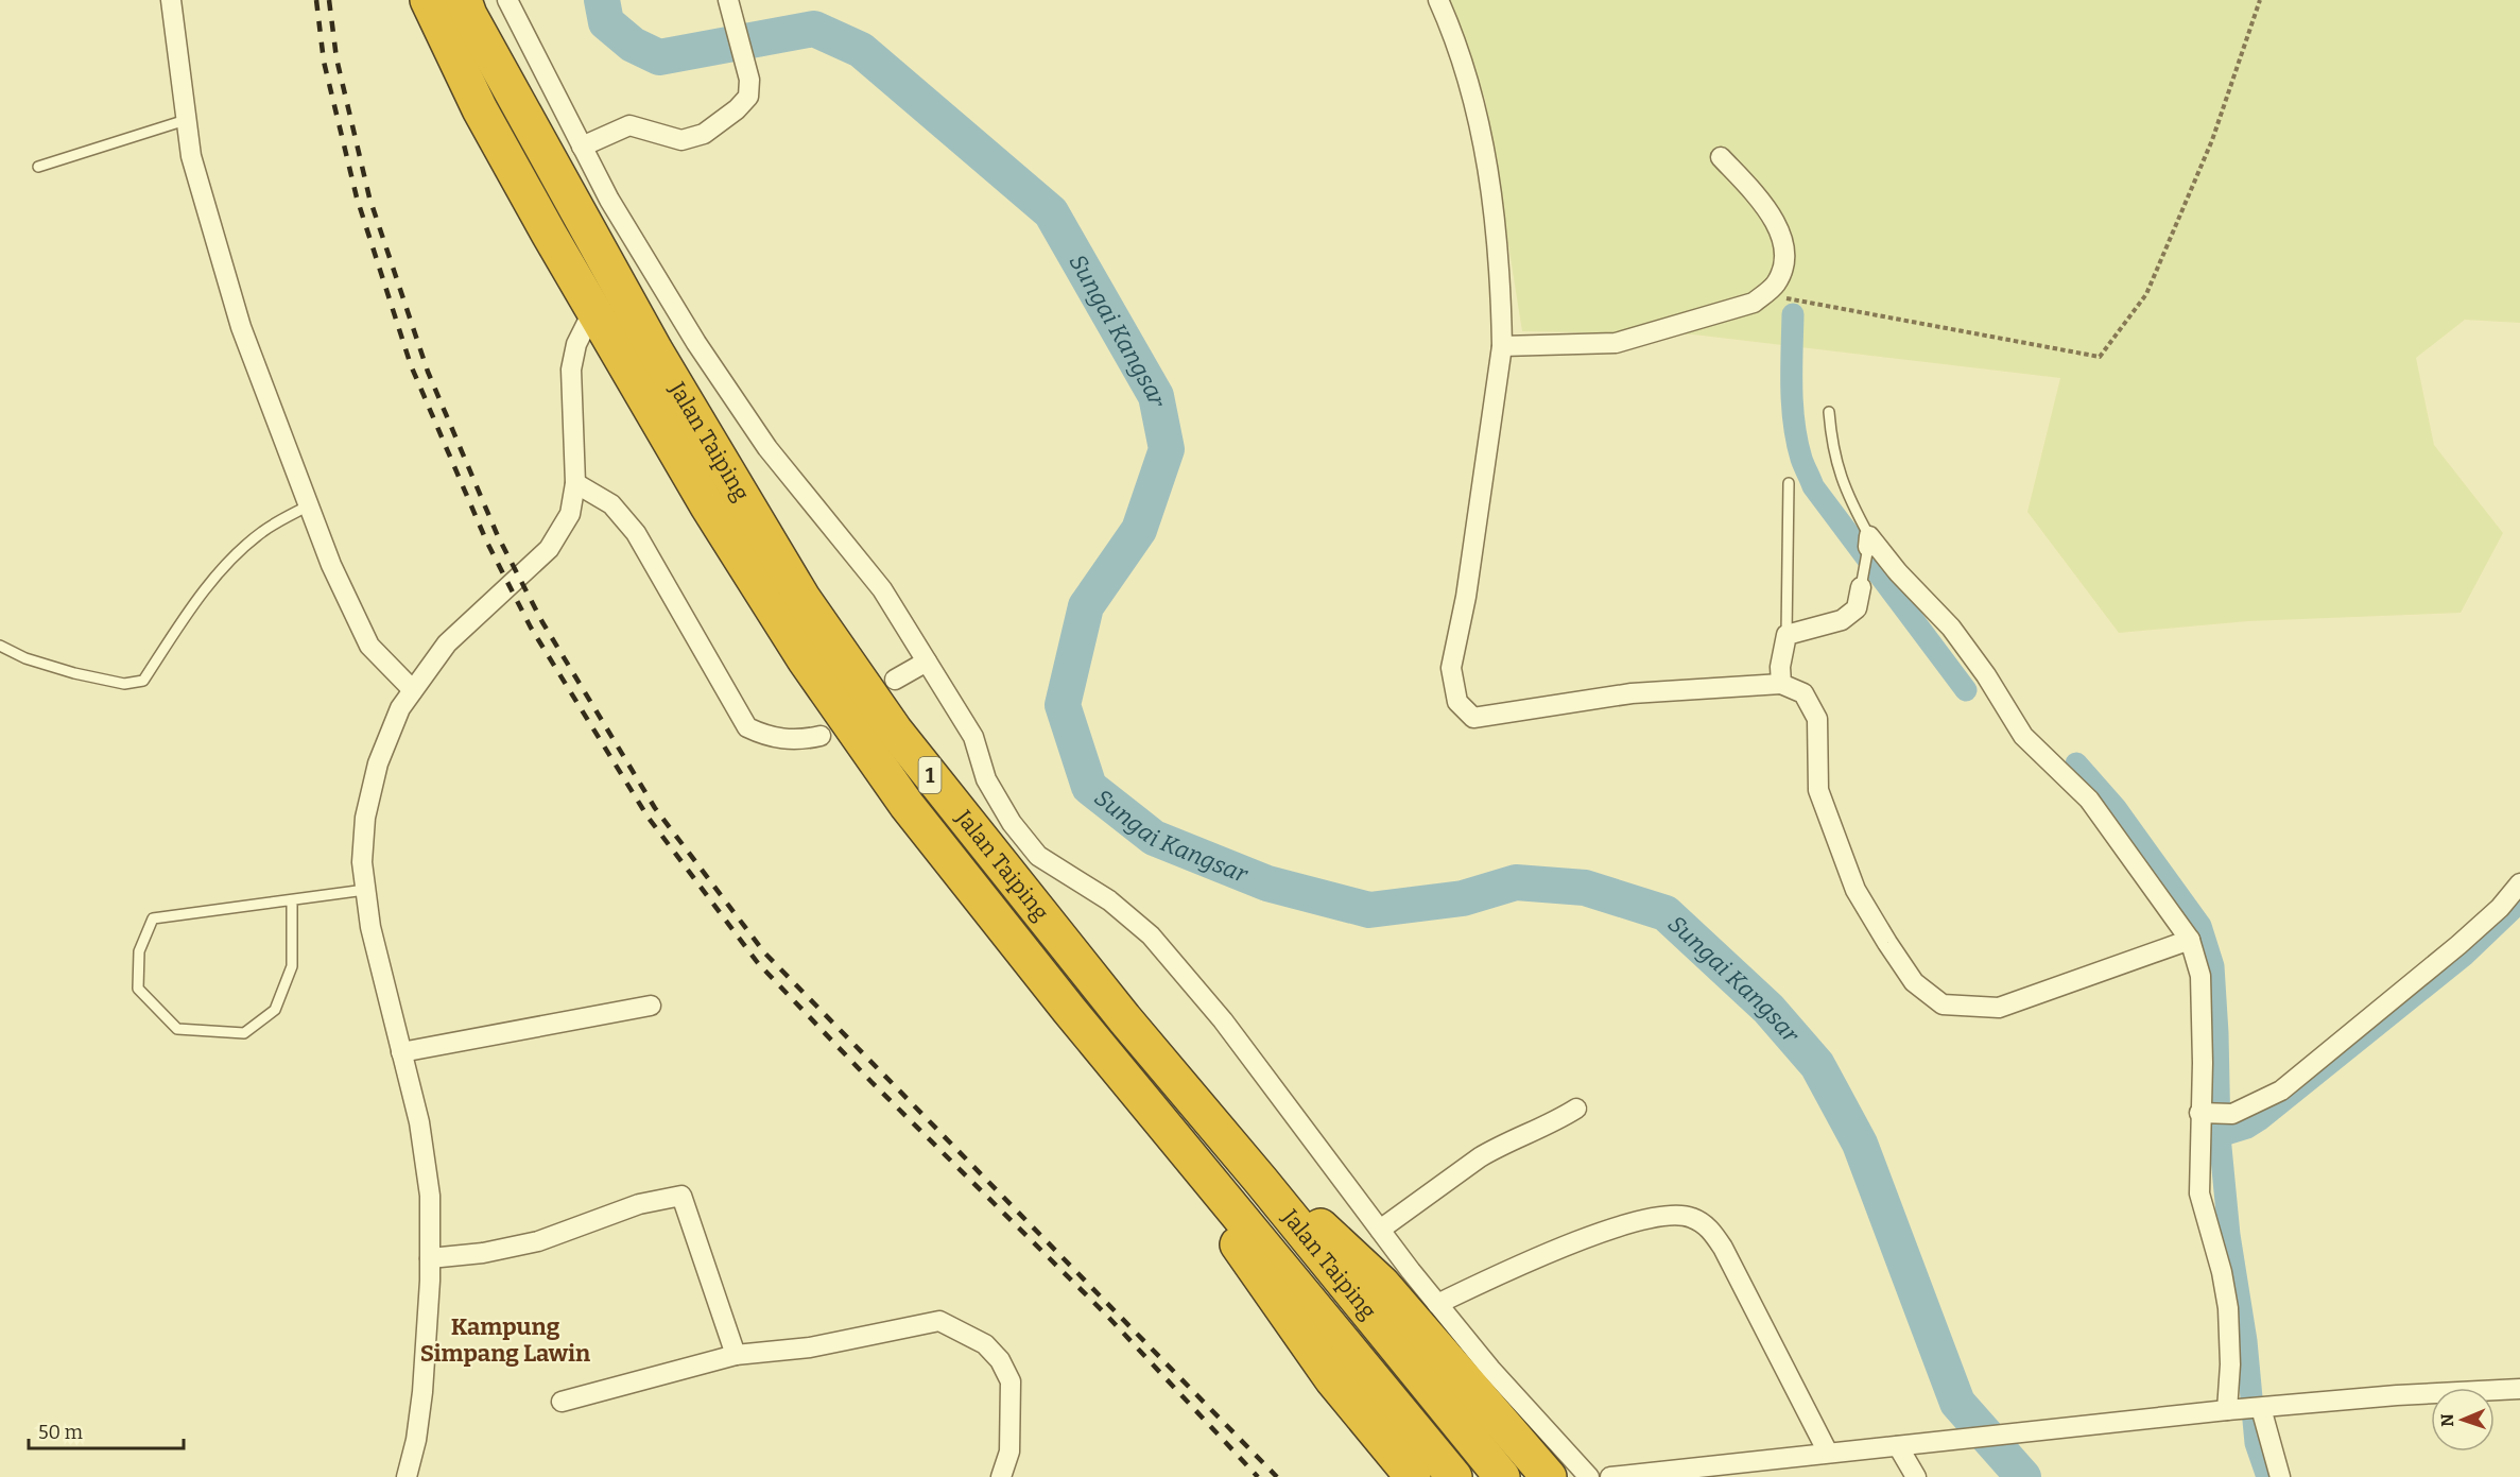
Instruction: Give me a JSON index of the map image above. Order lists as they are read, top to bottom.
{
  "streets": {
    "highway": ["Jalan Taiping", "1"]
  },
  "districts": ["Kampung Simpang Lawin"],
  "water": ["Sungai Kangsar"],
  "scale_bar": "50 m",
  "north": "left"
}
